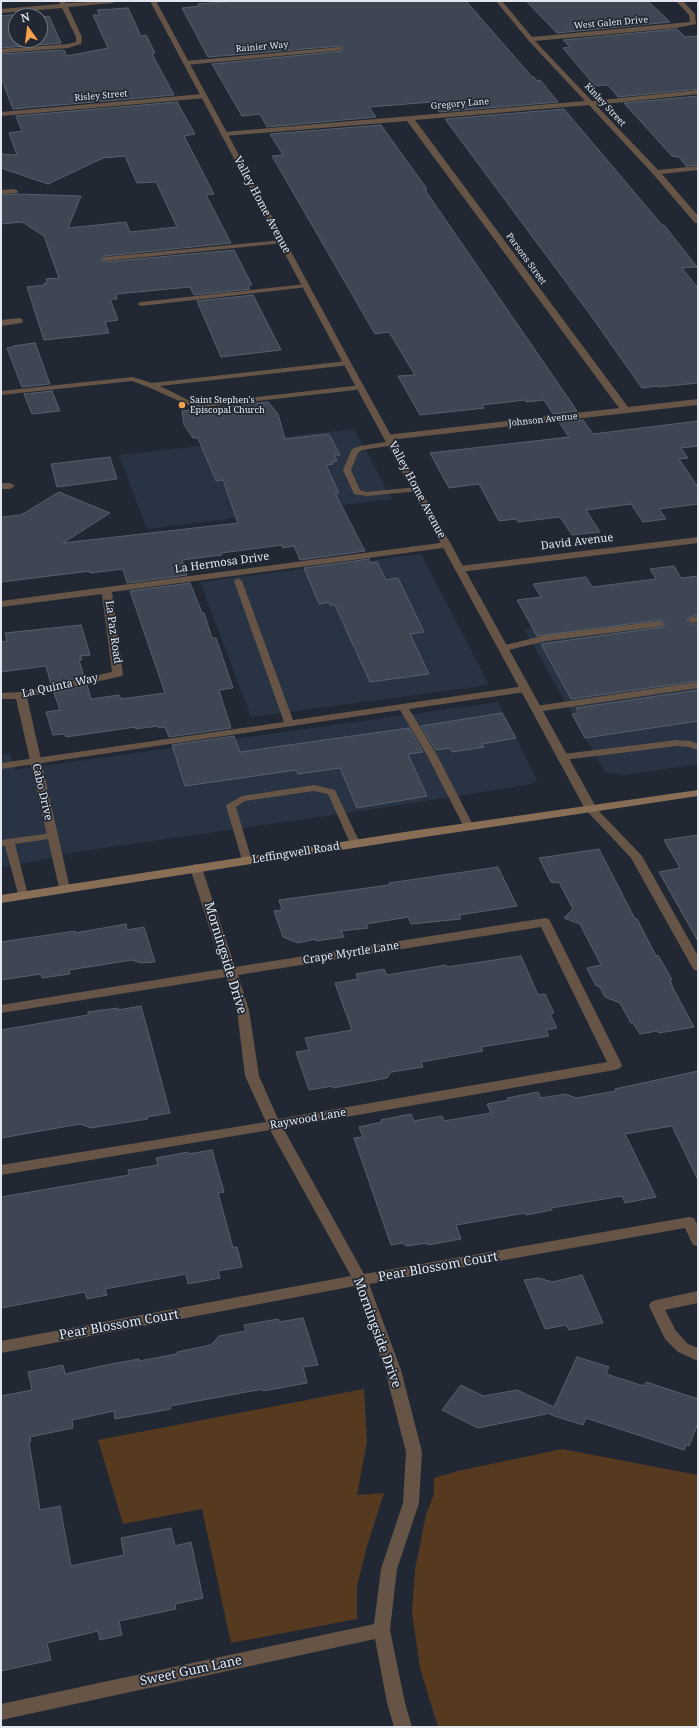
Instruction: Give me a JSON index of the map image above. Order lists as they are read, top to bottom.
{
  "streets": {
    "main road": ["Leffingwell Road"],
    "street": [
      "West Galen Drive",
      "Rainier Way",
      "Risley Street",
      "Gregory Lane",
      "Kinley Street",
      "Valley Home Avenue",
      "Parsons Street",
      "Johnson Avenue",
      "David Avenue",
      "La Hermosa Drive",
      "La Paz Road",
      "La Quinta Way",
      "Cabo Drive",
      "Crape Myrtle Lane",
      "Morningside Drive",
      "Raywood Lane",
      "Pear Blossom Court",
      "Sweet Gum Lane"
    ]
  },
  "crossings": [
    ["West Galen Drive", "Kinley Street"],
    ["Rainier Way", "Valley Home Avenue"],
    ["Risley Street", "Valley Home Avenue"],
    ["Gregory Lane", "Kinley Street"],
    ["Gregory Lane", "Valley Home Avenue"],
    ["Gregory Lane", "Parsons Street"],
    ["Valley Home Avenue", "Johnson Avenue"],
    ["Valley Home Avenue", "David Avenue"],
    ["Valley Home Avenue", "La Hermosa Drive"],
    ["Valley Home Avenue", "Leffingwell Road"],
    ["Parsons Street", "Johnson Avenue"],
    ["La Hermosa Drive", "La Paz Road"],
    ["La Paz Road", "La Quinta Way"],
    ["La Quinta Way", "Cabo Drive"],
    ["Cabo Drive", "Leffingwell Road"],
    ["Leffingwell Road", "Morningside Drive"],
    ["Crape Myrtle Lane", "Morningside Drive"],
    ["Crape Myrtle Lane", "Raywood Lane"],
    ["Morningside Drive", "Raywood Lane"],
    ["Morningside Drive", "Pear Blossom Court"],
    ["Morningside Drive", "Sweet Gum Lane"]
  ],
  "places": ["Saint Stephen's Episcopal Church"],
  "north": "top"
}
